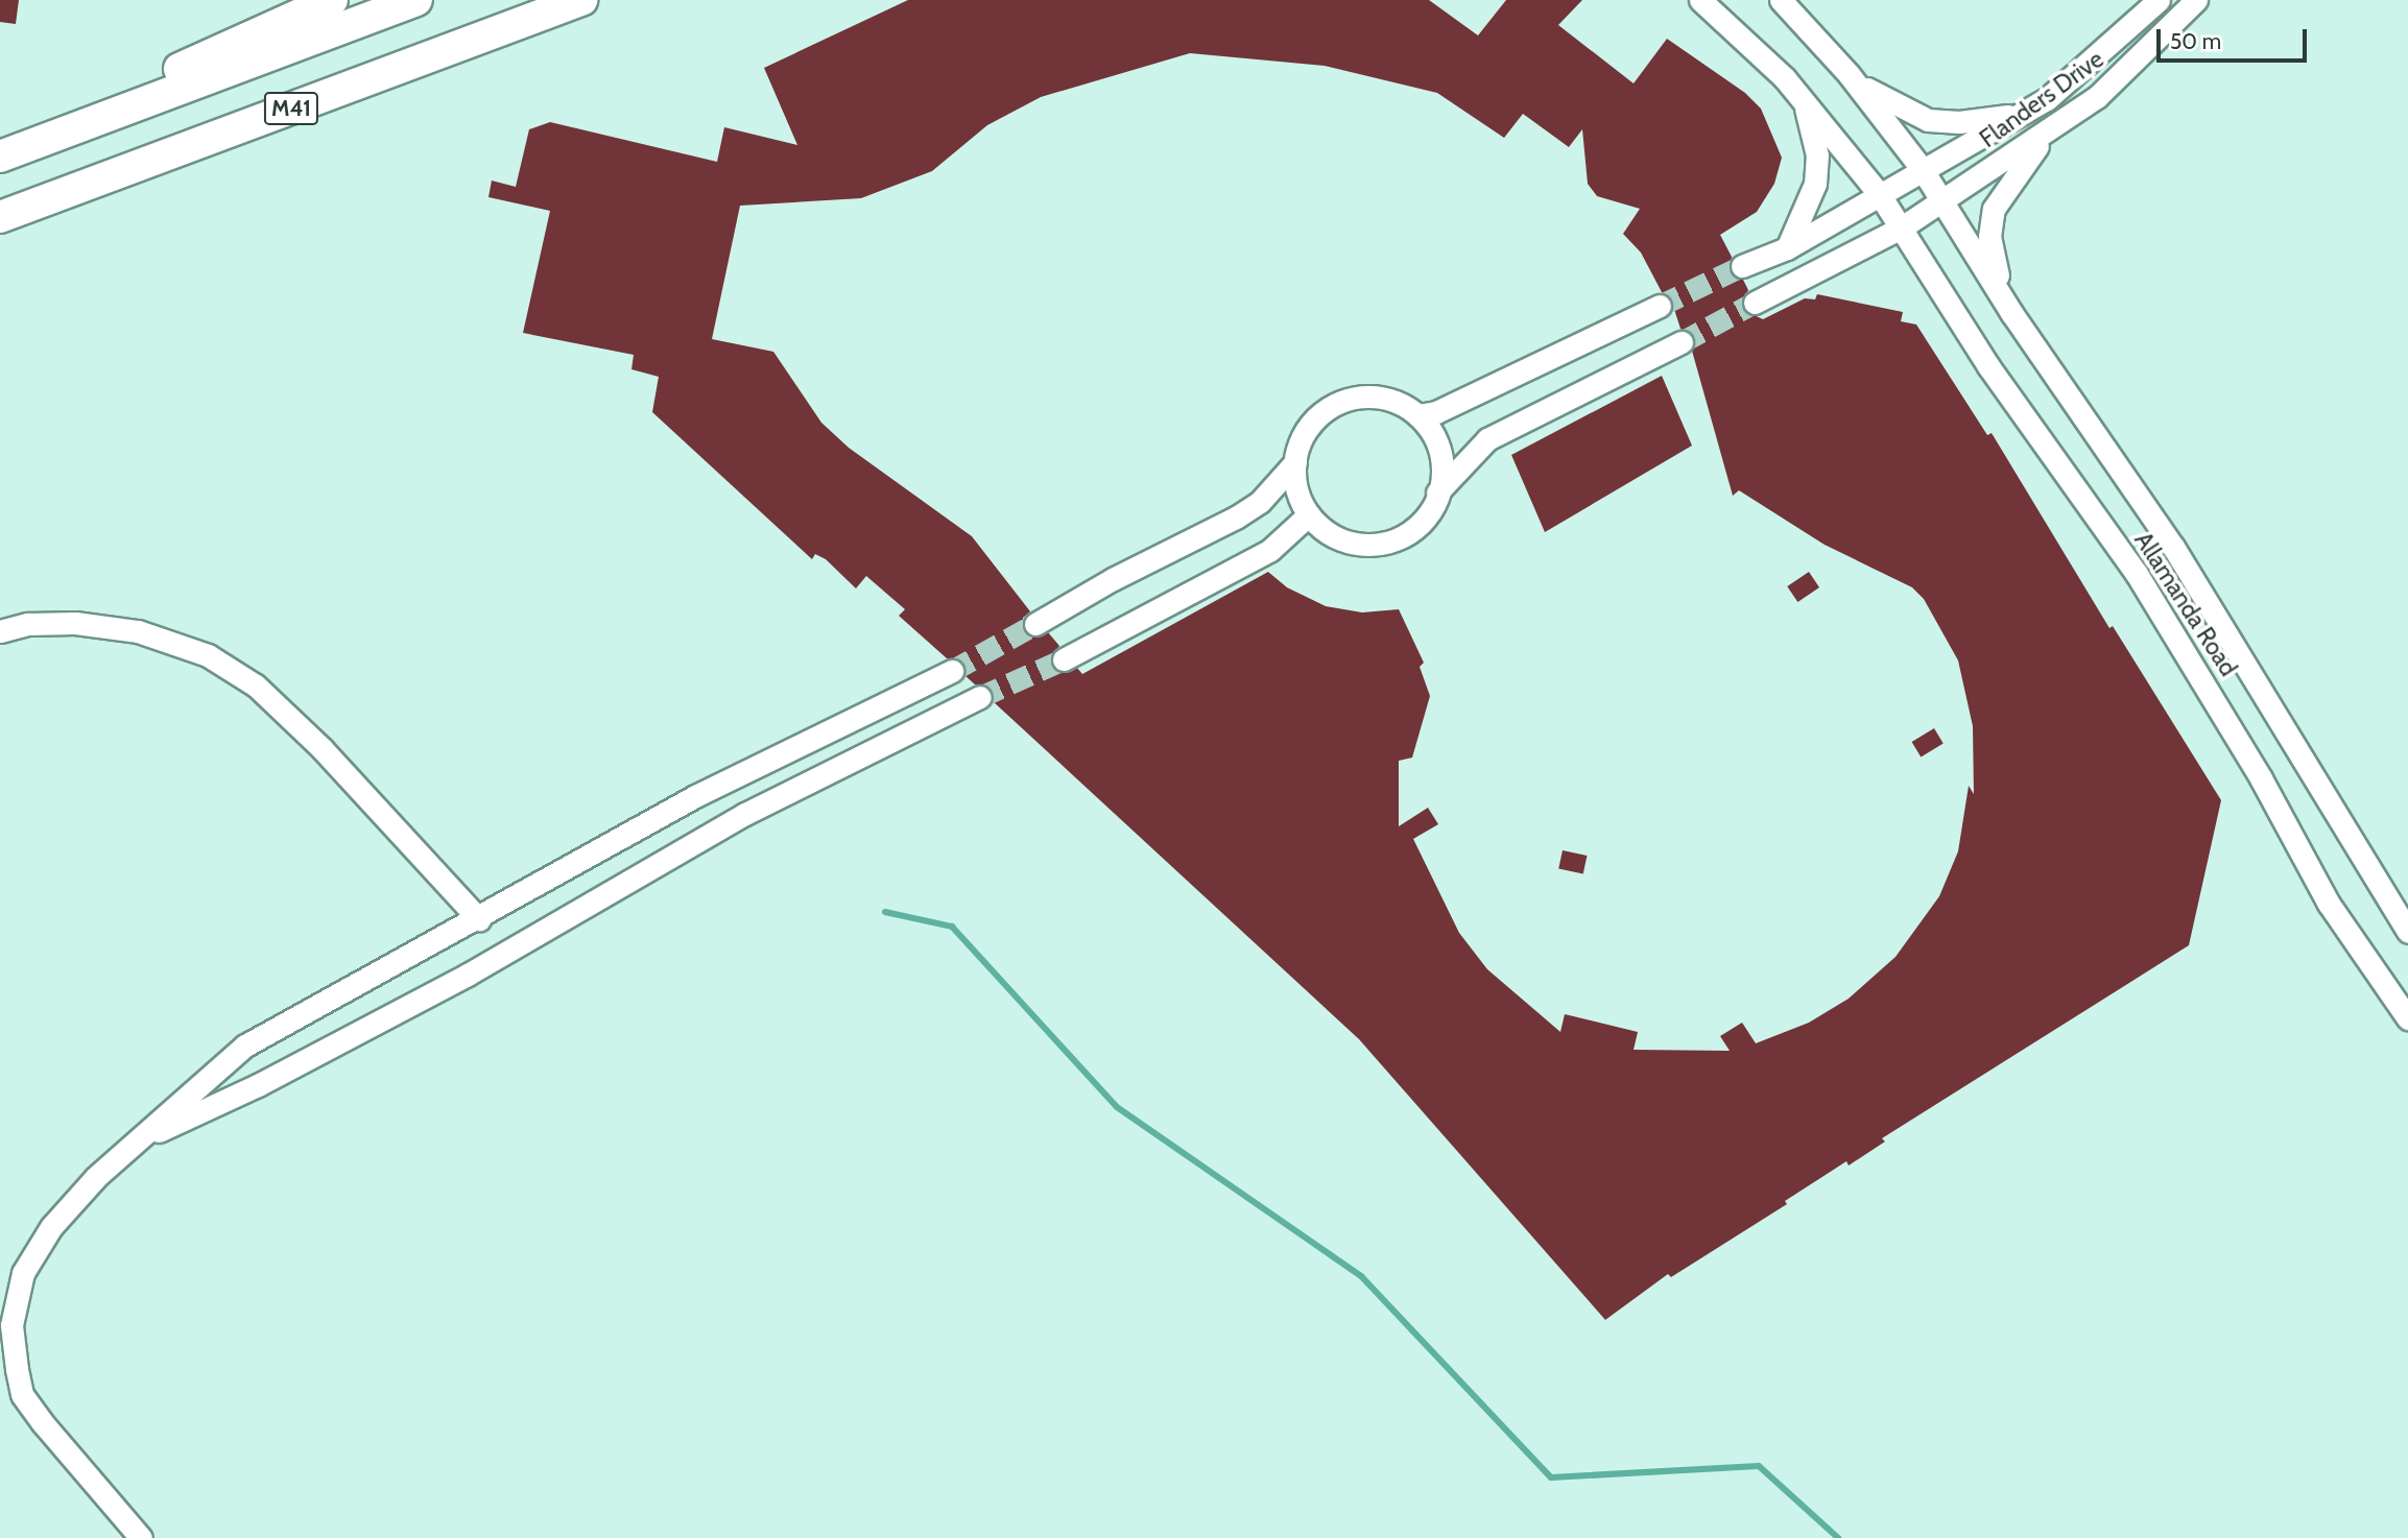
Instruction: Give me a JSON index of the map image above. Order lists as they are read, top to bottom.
{
  "streets": {
    "highway": ["M41"],
    "street": ["Flanders Drive", "Allamanda Road"]
  },
  "crossings": [
    ["Flanders Drive", "Allamanda Road"]
  ],
  "scale_bar": "50 m"
}
